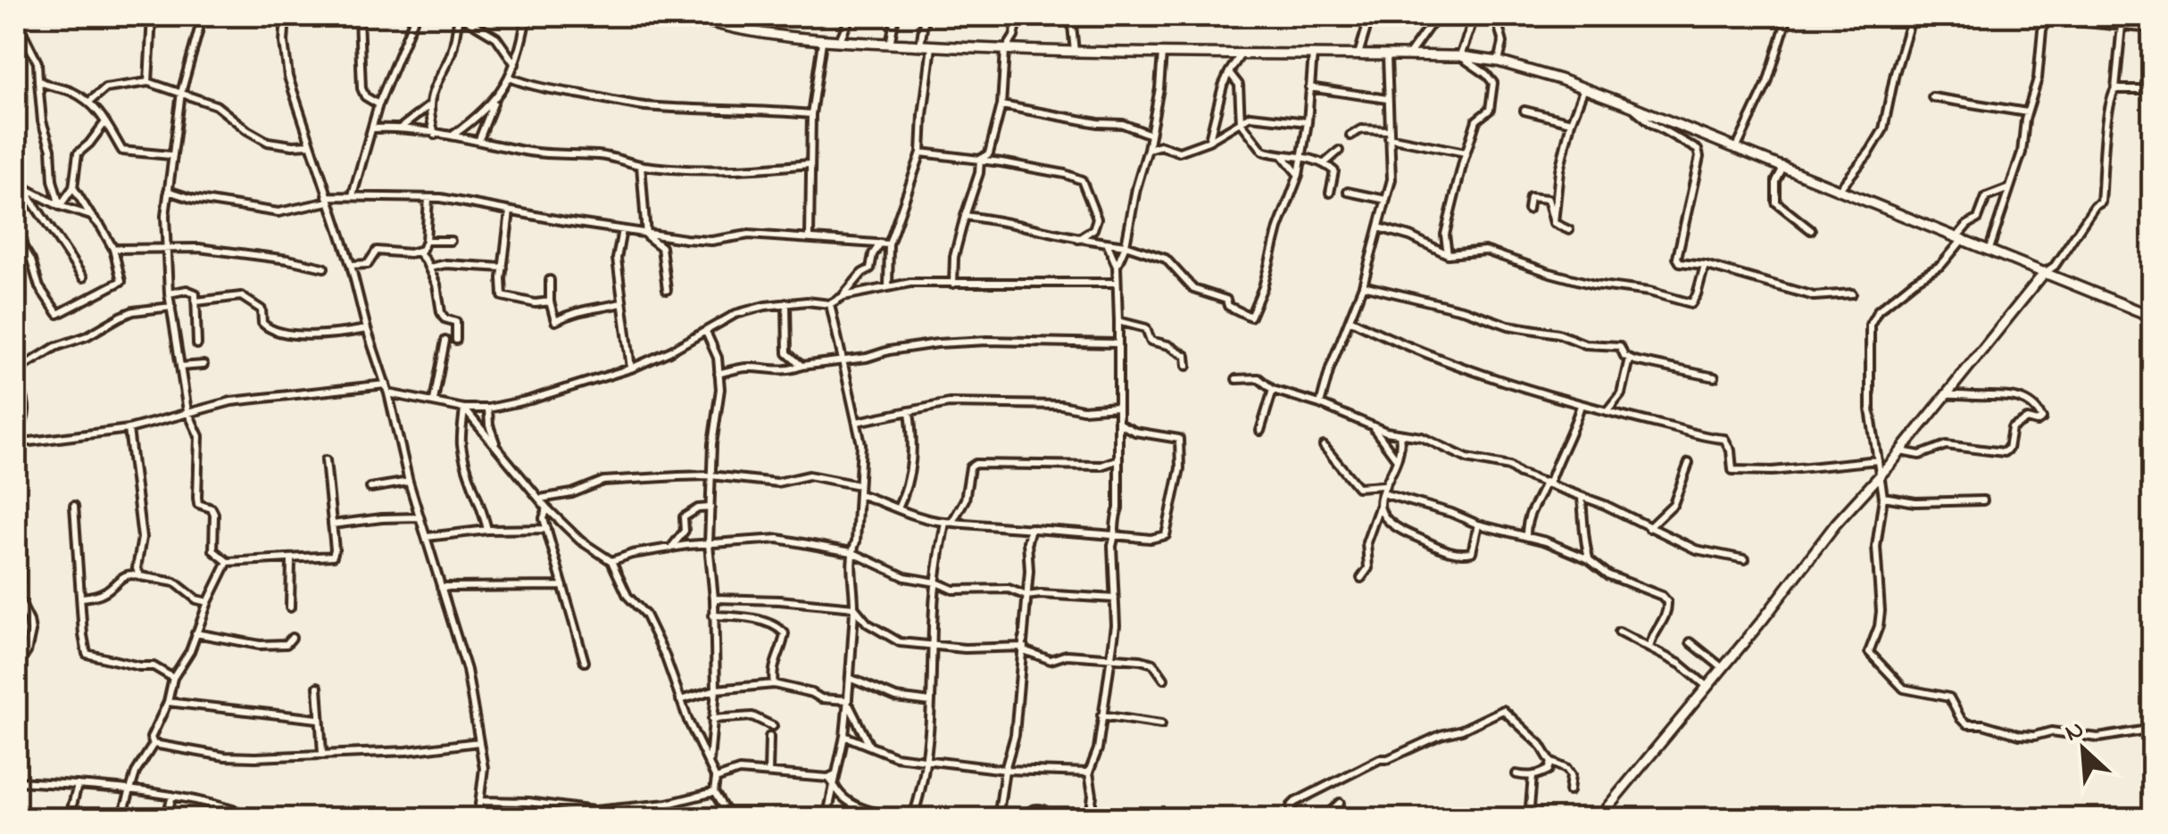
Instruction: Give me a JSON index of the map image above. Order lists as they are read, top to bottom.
{
  "north": "top left"
}
